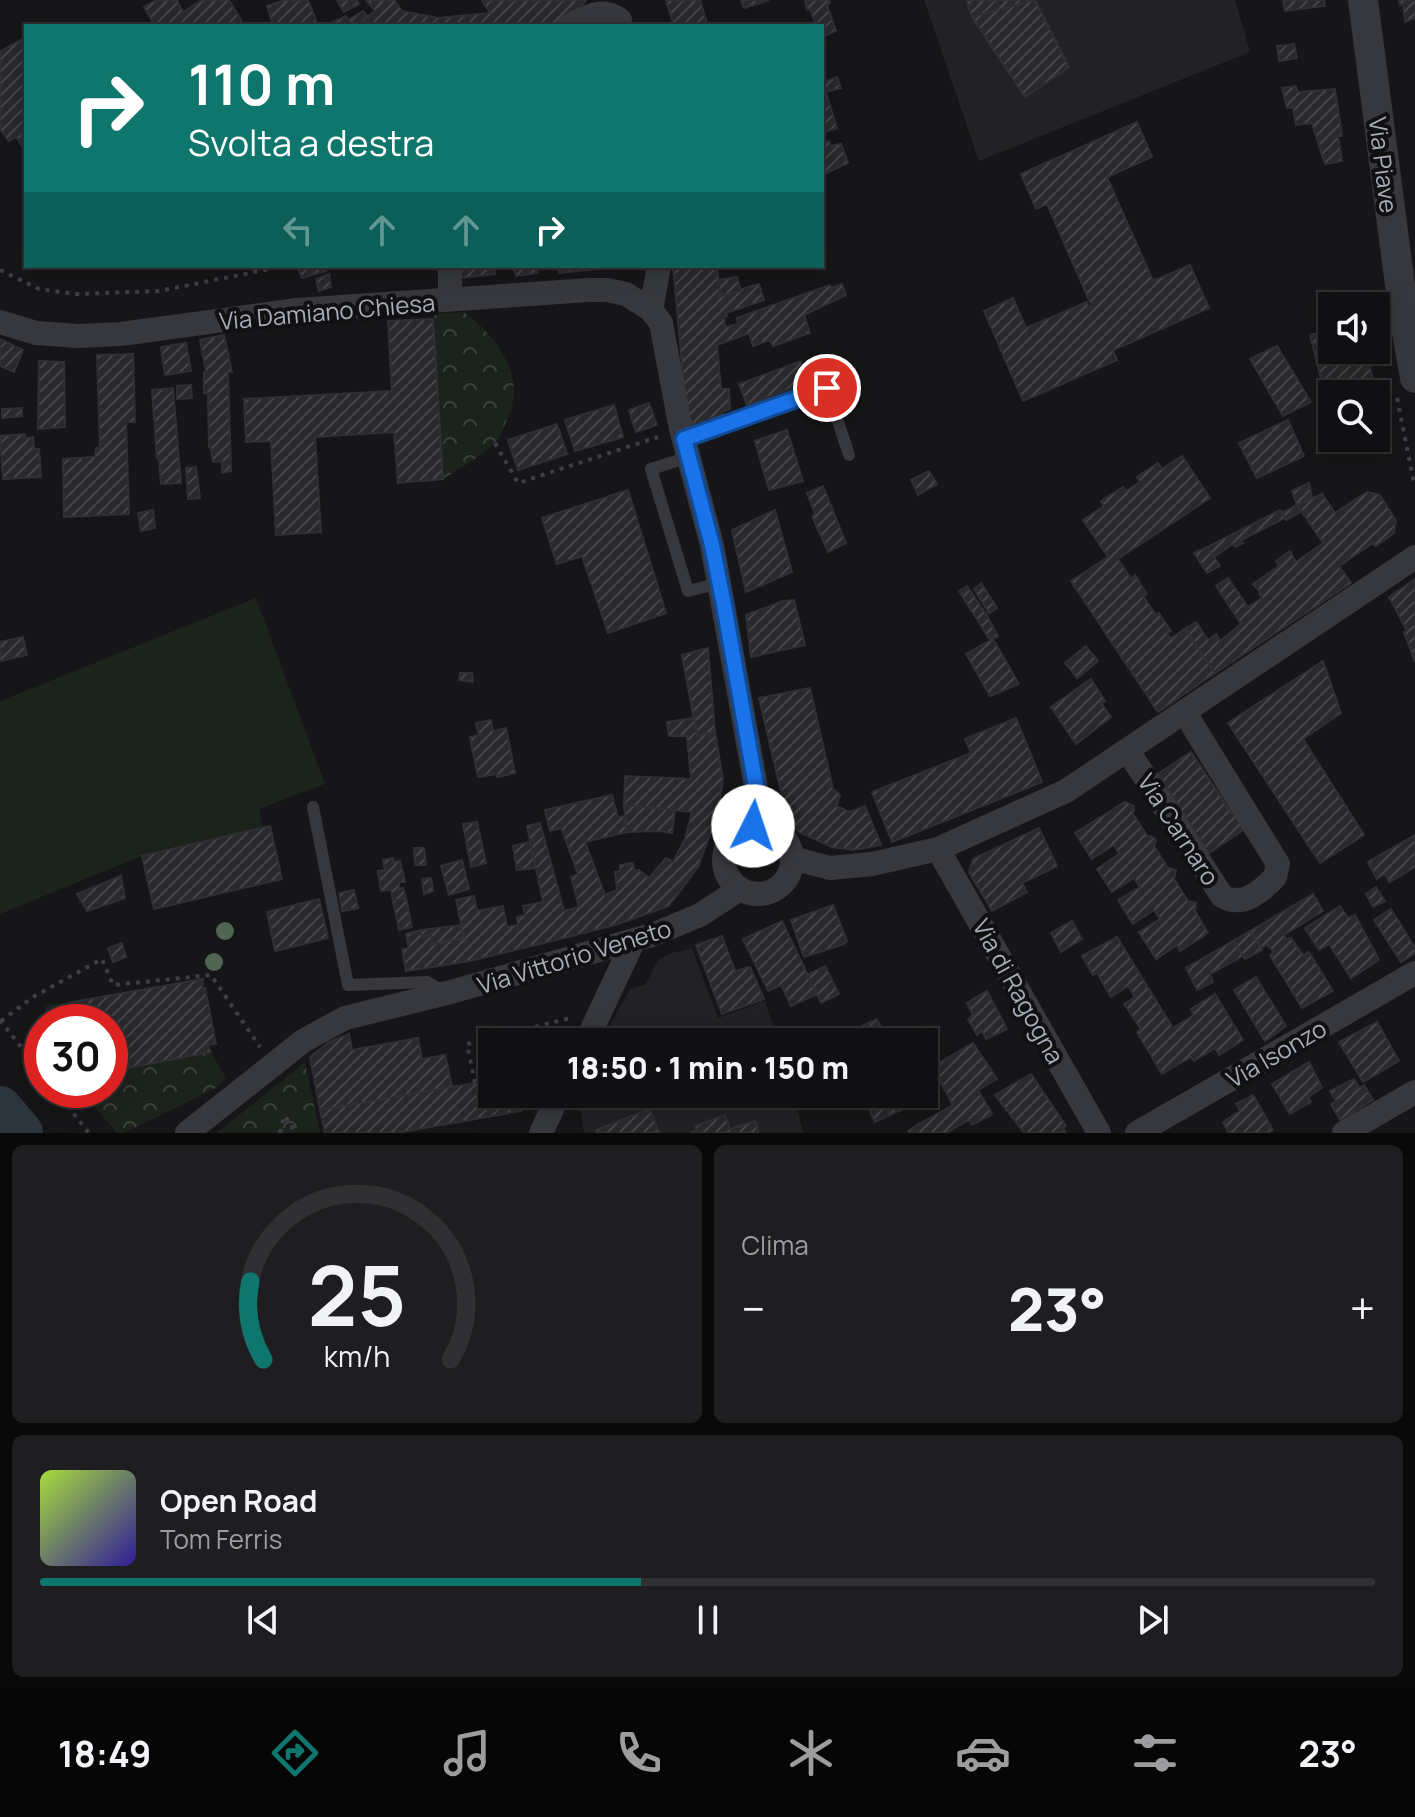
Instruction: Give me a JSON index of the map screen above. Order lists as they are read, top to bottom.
{
  "streets": {
    "street": [
      "Via Piave",
      "Via Damiano Chiesa",
      "Via Carnaro",
      "Via Vittorio Veneto",
      "Via di Ragogna",
      "Via Isonzo"
    ]
  },
  "crossings": [
    ["Via Carnaro", "Via Vittorio Veneto"],
    ["Via Carnaro", "Via di Ragogna"]
  ],
  "page": {
    "turn": ["110 m", "Svolta a destra"],
    "limit": "30",
    "trip": "18:50 · 1 min · 150 m",
    "tile": "Clima",
    "heat": ["−", "23°", "+"],
    "song": ["Open Road", "Tom Ferris"],
    "tabs": ["18:49", "23°"],
    "gauge": ["25", "km/h"]
  }
}
